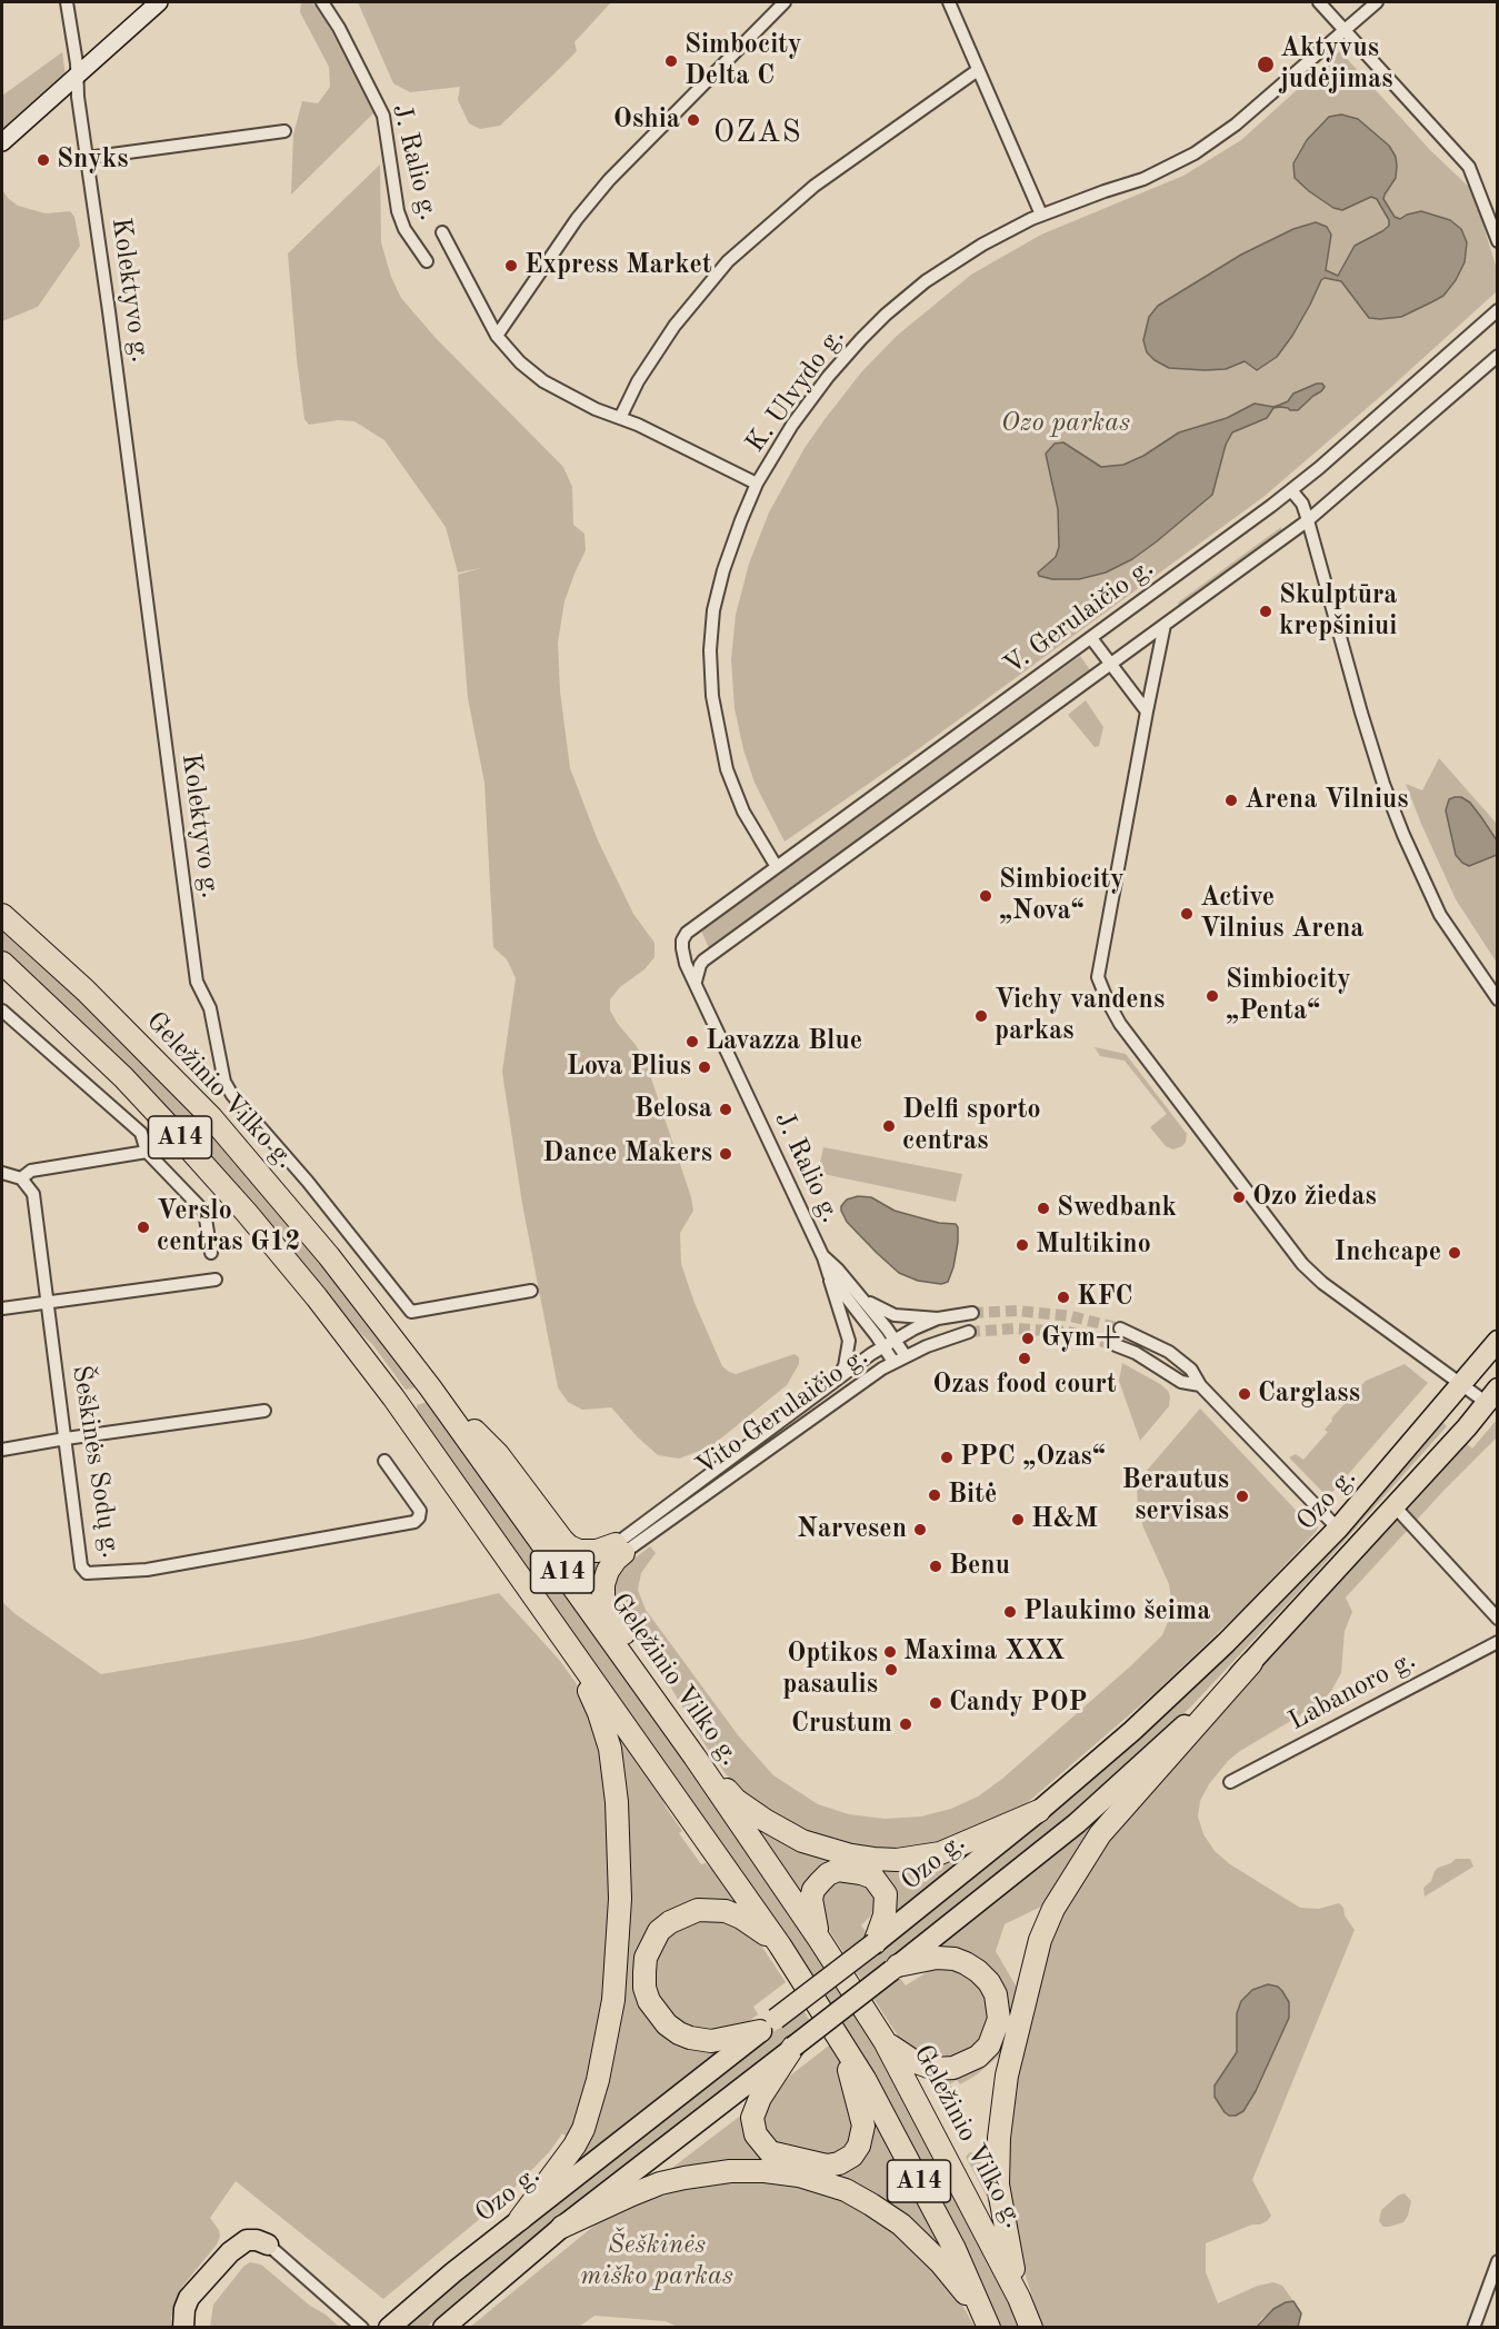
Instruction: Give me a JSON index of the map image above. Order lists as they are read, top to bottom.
{
  "streets": {
    "highway": ["Geležinio Vilko g.", "A14"],
    "main road": ["Ozo g."],
    "street": [
      "J. Ralio g.",
      "Kolektyvo g.",
      "K. Ulvydo g.",
      "V. Gerulaičio g.",
      "Vito Gerulaičio g.",
      "Šeškinės Sodų g.",
      "Labanoro g."
    ]
  },
  "crossings": [
    ["J. Ralio g.", "K. Ulvydo g."],
    ["J. Ralio g.", "Vito Gerulaičio g."],
    ["K. Ulvydo g.", "V. Gerulaičio g."]
  ],
  "districts": ["OZAS"],
  "parks": ["Ozo parkas", "Šeškinės miško parkas"],
  "places": [
    "Simbocity Delta C",
    "Aktyvus judėjimas",
    "Oshia",
    "Snyks",
    "Express Market",
    "Skulptūra krepšiniui",
    "Arena Vilnius",
    "Simbiocity „Nova“",
    "Active Vilnius Arena",
    "Simbiocity „Penta“",
    "Vichy vandens parkas",
    "Lavazza Blue",
    "Lova Plius",
    "Belosa",
    "Delfi sporto centras",
    "Dance Makers",
    "Ozo žiedas",
    "Swedbank",
    "Verslo centras G12",
    "Multikino",
    "Inchcape",
    "KFC",
    "Gym+",
    "Ozas food court",
    "Carglass",
    "PPC „Ozas“",
    "Bitė",
    "Berautus servisas",
    "H&M",
    "Narvesen",
    "Benu",
    "Plaukimo šeima",
    "Maxima XXX",
    "Optikos pasaulis",
    "Candy POP",
    "Crustum"
  ]
}
